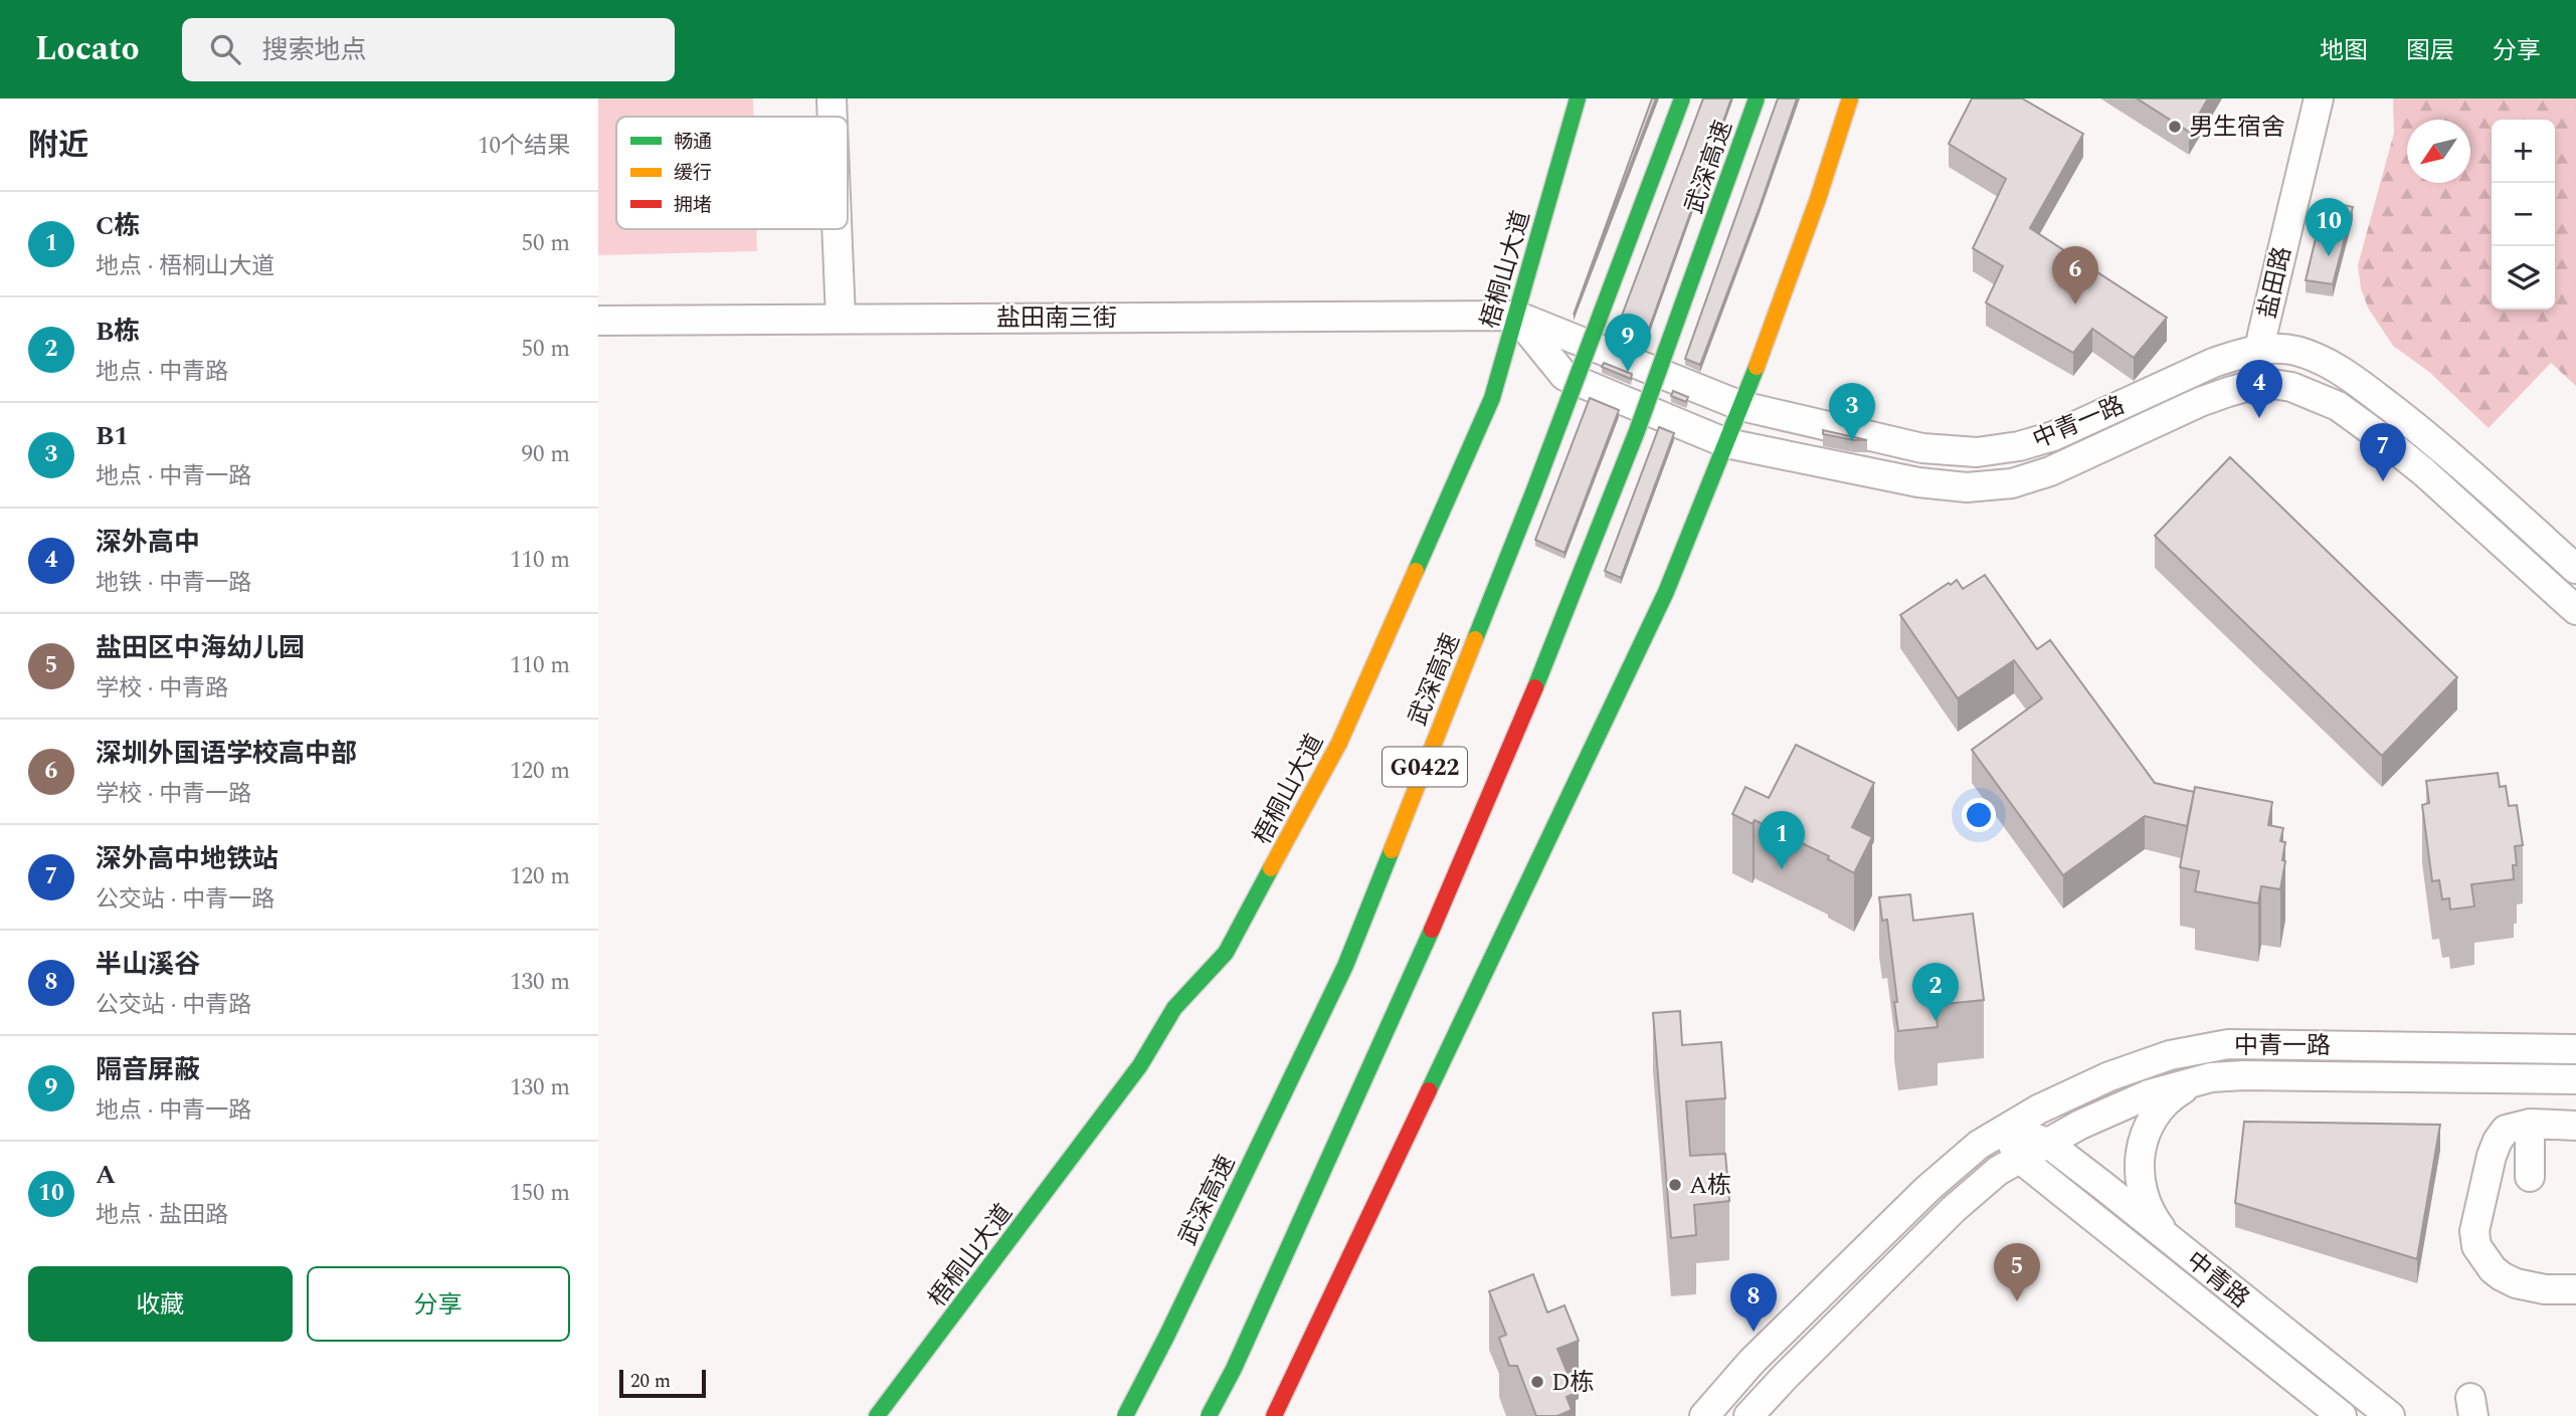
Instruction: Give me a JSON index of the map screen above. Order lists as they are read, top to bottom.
{
  "streets": {
    "main road": ["武深高速", "梧桐山大道", "G0422"],
    "street": [
      "盐田路",
      "盐田南三街",
      "中青一路",
      "中青路"
    ]
  },
  "crossings": [
    ["梧桐山大道", "盐田南三街"],
    ["梧桐山大道", "中青一路"],
    ["盐田路", "中青一路"],
    ["盐田南三街", "中青一路"],
    ["中青一路", "中青路"]
  ],
  "places": ["男生宿舍", "A栋", "D栋"],
  "legend": ["畅通", "缓行", "拥堵"],
  "scale_bar": "20 m",
  "north": "bottom left",
  "page": {
    "header": "Locato",
    "search": "搜索地点",
    "nav": ["地图", "图层", "分享"],
    "heading": ["附近", "10个结果"],
    "map_buttons": ["+", "−"],
    "list": [
      {
        "mark": "1",
        "name": "C栋",
        "note": "地点 · 梧桐山大道",
        "value": "50 m"
      },
      {
        "mark": "2",
        "name": "B栋",
        "note": "地点 · 中青路",
        "value": "50 m"
      },
      {
        "mark": "3",
        "name": "B1",
        "note": "地点 · 中青一路",
        "value": "90 m"
      },
      {
        "mark": "4",
        "name": "深外高中",
        "note": "地铁 · 中青一路",
        "value": "110 m"
      },
      {
        "mark": "5",
        "name": "盐田区中海幼儿园",
        "note": "学校 · 中青路",
        "value": "110 m"
      },
      {
        "mark": "6",
        "name": "深圳外国语学校高中部",
        "note": "学校 · 中青一路",
        "value": "120 m"
      },
      {
        "mark": "7",
        "name": "深外高中地铁站",
        "note": "公交站 · 中青一路",
        "value": "120 m"
      },
      {
        "mark": "8",
        "name": "半山溪谷",
        "note": "公交站 · 中青路",
        "value": "130 m"
      },
      {
        "mark": "9",
        "name": "隔音屏蔽",
        "note": "地点 · 中青一路",
        "value": "130 m"
      },
      {
        "mark": "10",
        "name": "A",
        "note": "地点 · 盐田路",
        "value": "150 m"
      }
    ],
    "pins": [
      "10",
      "6",
      "9",
      "4",
      "3",
      "7",
      "1",
      "2",
      "5",
      "8"
    ],
    "buttons": ["收藏", "分享"],
    "scale": "20 m"
  }
}
